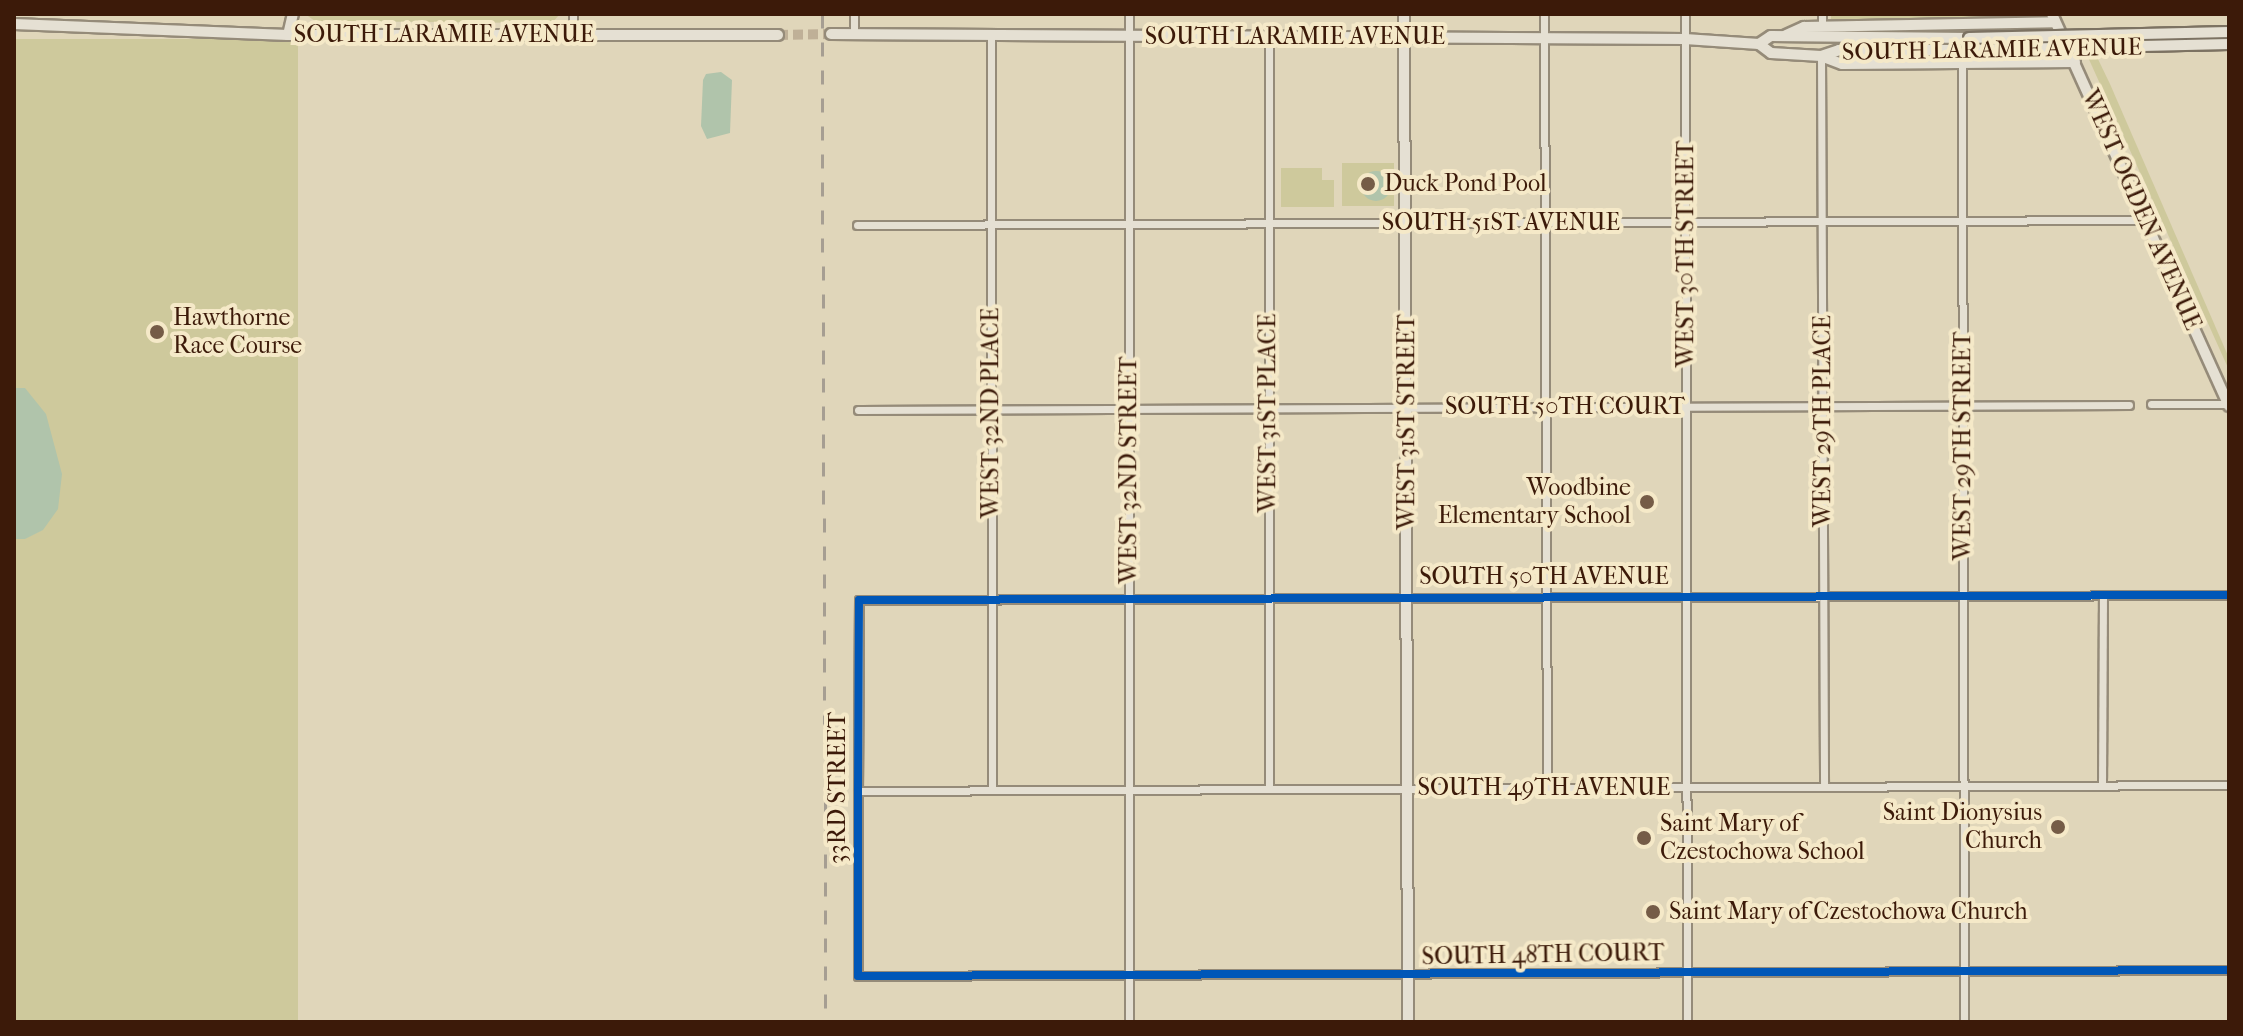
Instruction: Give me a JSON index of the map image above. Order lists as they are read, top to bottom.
{
  "streets": {
    "main road": ["SOUTH LARAMIE AVENUE", "WEST OGDEN AVENUE", "WEST 31ST STREET"],
    "street": [
      "SOUTH 51ST AVENUE",
      "WEST 30TH STREET",
      "SOUTH 50TH COURT",
      "WEST 32ND PLACE",
      "WEST 31ST PLACE",
      "WEST 29TH PLACE",
      "WEST 29TH STREET",
      "WEST 32ND STREET",
      "SOUTH 50TH AVENUE",
      "33RD STREET",
      "SOUTH 49TH AVENUE",
      "SOUTH 48TH COURT"
    ]
  },
  "crossings": [
    ["SOUTH LARAMIE AVENUE", "WEST 30TH STREET"],
    ["SOUTH LARAMIE AVENUE", "WEST 32ND PLACE"],
    ["SOUTH LARAMIE AVENUE", "WEST 31ST PLACE"],
    ["SOUTH LARAMIE AVENUE", "WEST 29TH PLACE"],
    ["SOUTH LARAMIE AVENUE", "WEST 31ST STREET"],
    ["SOUTH LARAMIE AVENUE", "WEST 32ND STREET"],
    ["WEST OGDEN AVENUE", "SOUTH 51ST AVENUE"],
    ["SOUTH 51ST AVENUE", "WEST 30TH STREET"],
    ["SOUTH 51ST AVENUE", "WEST 32ND PLACE"],
    ["SOUTH 51ST AVENUE", "WEST 31ST PLACE"],
    ["SOUTH 51ST AVENUE", "WEST 29TH PLACE"],
    ["SOUTH 51ST AVENUE", "WEST 31ST STREET"],
    ["SOUTH 51ST AVENUE", "WEST 29TH STREET"],
    ["SOUTH 51ST AVENUE", "WEST 32ND STREET"],
    ["WEST 30TH STREET", "SOUTH 50TH COURT"],
    ["WEST 30TH STREET", "SOUTH 50TH AVENUE"],
    ["WEST 30TH STREET", "SOUTH 49TH AVENUE"],
    ["WEST 30TH STREET", "SOUTH 48TH COURT"],
    ["SOUTH 50TH COURT", "WEST 32ND PLACE"],
    ["SOUTH 50TH COURT", "WEST 31ST PLACE"],
    ["SOUTH 50TH COURT", "WEST 29TH PLACE"],
    ["SOUTH 50TH COURT", "WEST 31ST STREET"],
    ["SOUTH 50TH COURT", "WEST 29TH STREET"],
    ["SOUTH 50TH COURT", "WEST 32ND STREET"],
    ["WEST 32ND PLACE", "SOUTH 50TH AVENUE"],
    ["WEST 32ND PLACE", "SOUTH 49TH AVENUE"],
    ["WEST 31ST PLACE", "SOUTH 50TH AVENUE"],
    ["WEST 31ST PLACE", "SOUTH 49TH AVENUE"],
    ["WEST 29TH PLACE", "SOUTH 50TH AVENUE"],
    ["WEST 29TH PLACE", "SOUTH 49TH AVENUE"],
    ["WEST 31ST STREET", "SOUTH 50TH AVENUE"],
    ["WEST 31ST STREET", "SOUTH 49TH AVENUE"],
    ["WEST 31ST STREET", "SOUTH 48TH COURT"],
    ["WEST 29TH STREET", "SOUTH 50TH AVENUE"],
    ["WEST 29TH STREET", "SOUTH 49TH AVENUE"],
    ["WEST 29TH STREET", "SOUTH 48TH COURT"],
    ["WEST 32ND STREET", "SOUTH 50TH AVENUE"],
    ["WEST 32ND STREET", "SOUTH 49TH AVENUE"],
    ["WEST 32ND STREET", "SOUTH 48TH COURT"],
    ["SOUTH 50TH AVENUE", "33RD STREET"],
    ["33RD STREET", "SOUTH 49TH AVENUE"],
    ["33RD STREET", "SOUTH 48TH COURT"]
  ],
  "places": [
    "Duck Pond Pool",
    "Hawthorne Race Course",
    "Woodbine Elementary School",
    "Saint Dionysius Church",
    "Saint Mary of Czestochowa School",
    "Saint Mary of Czestochowa Church"
  ]
}
